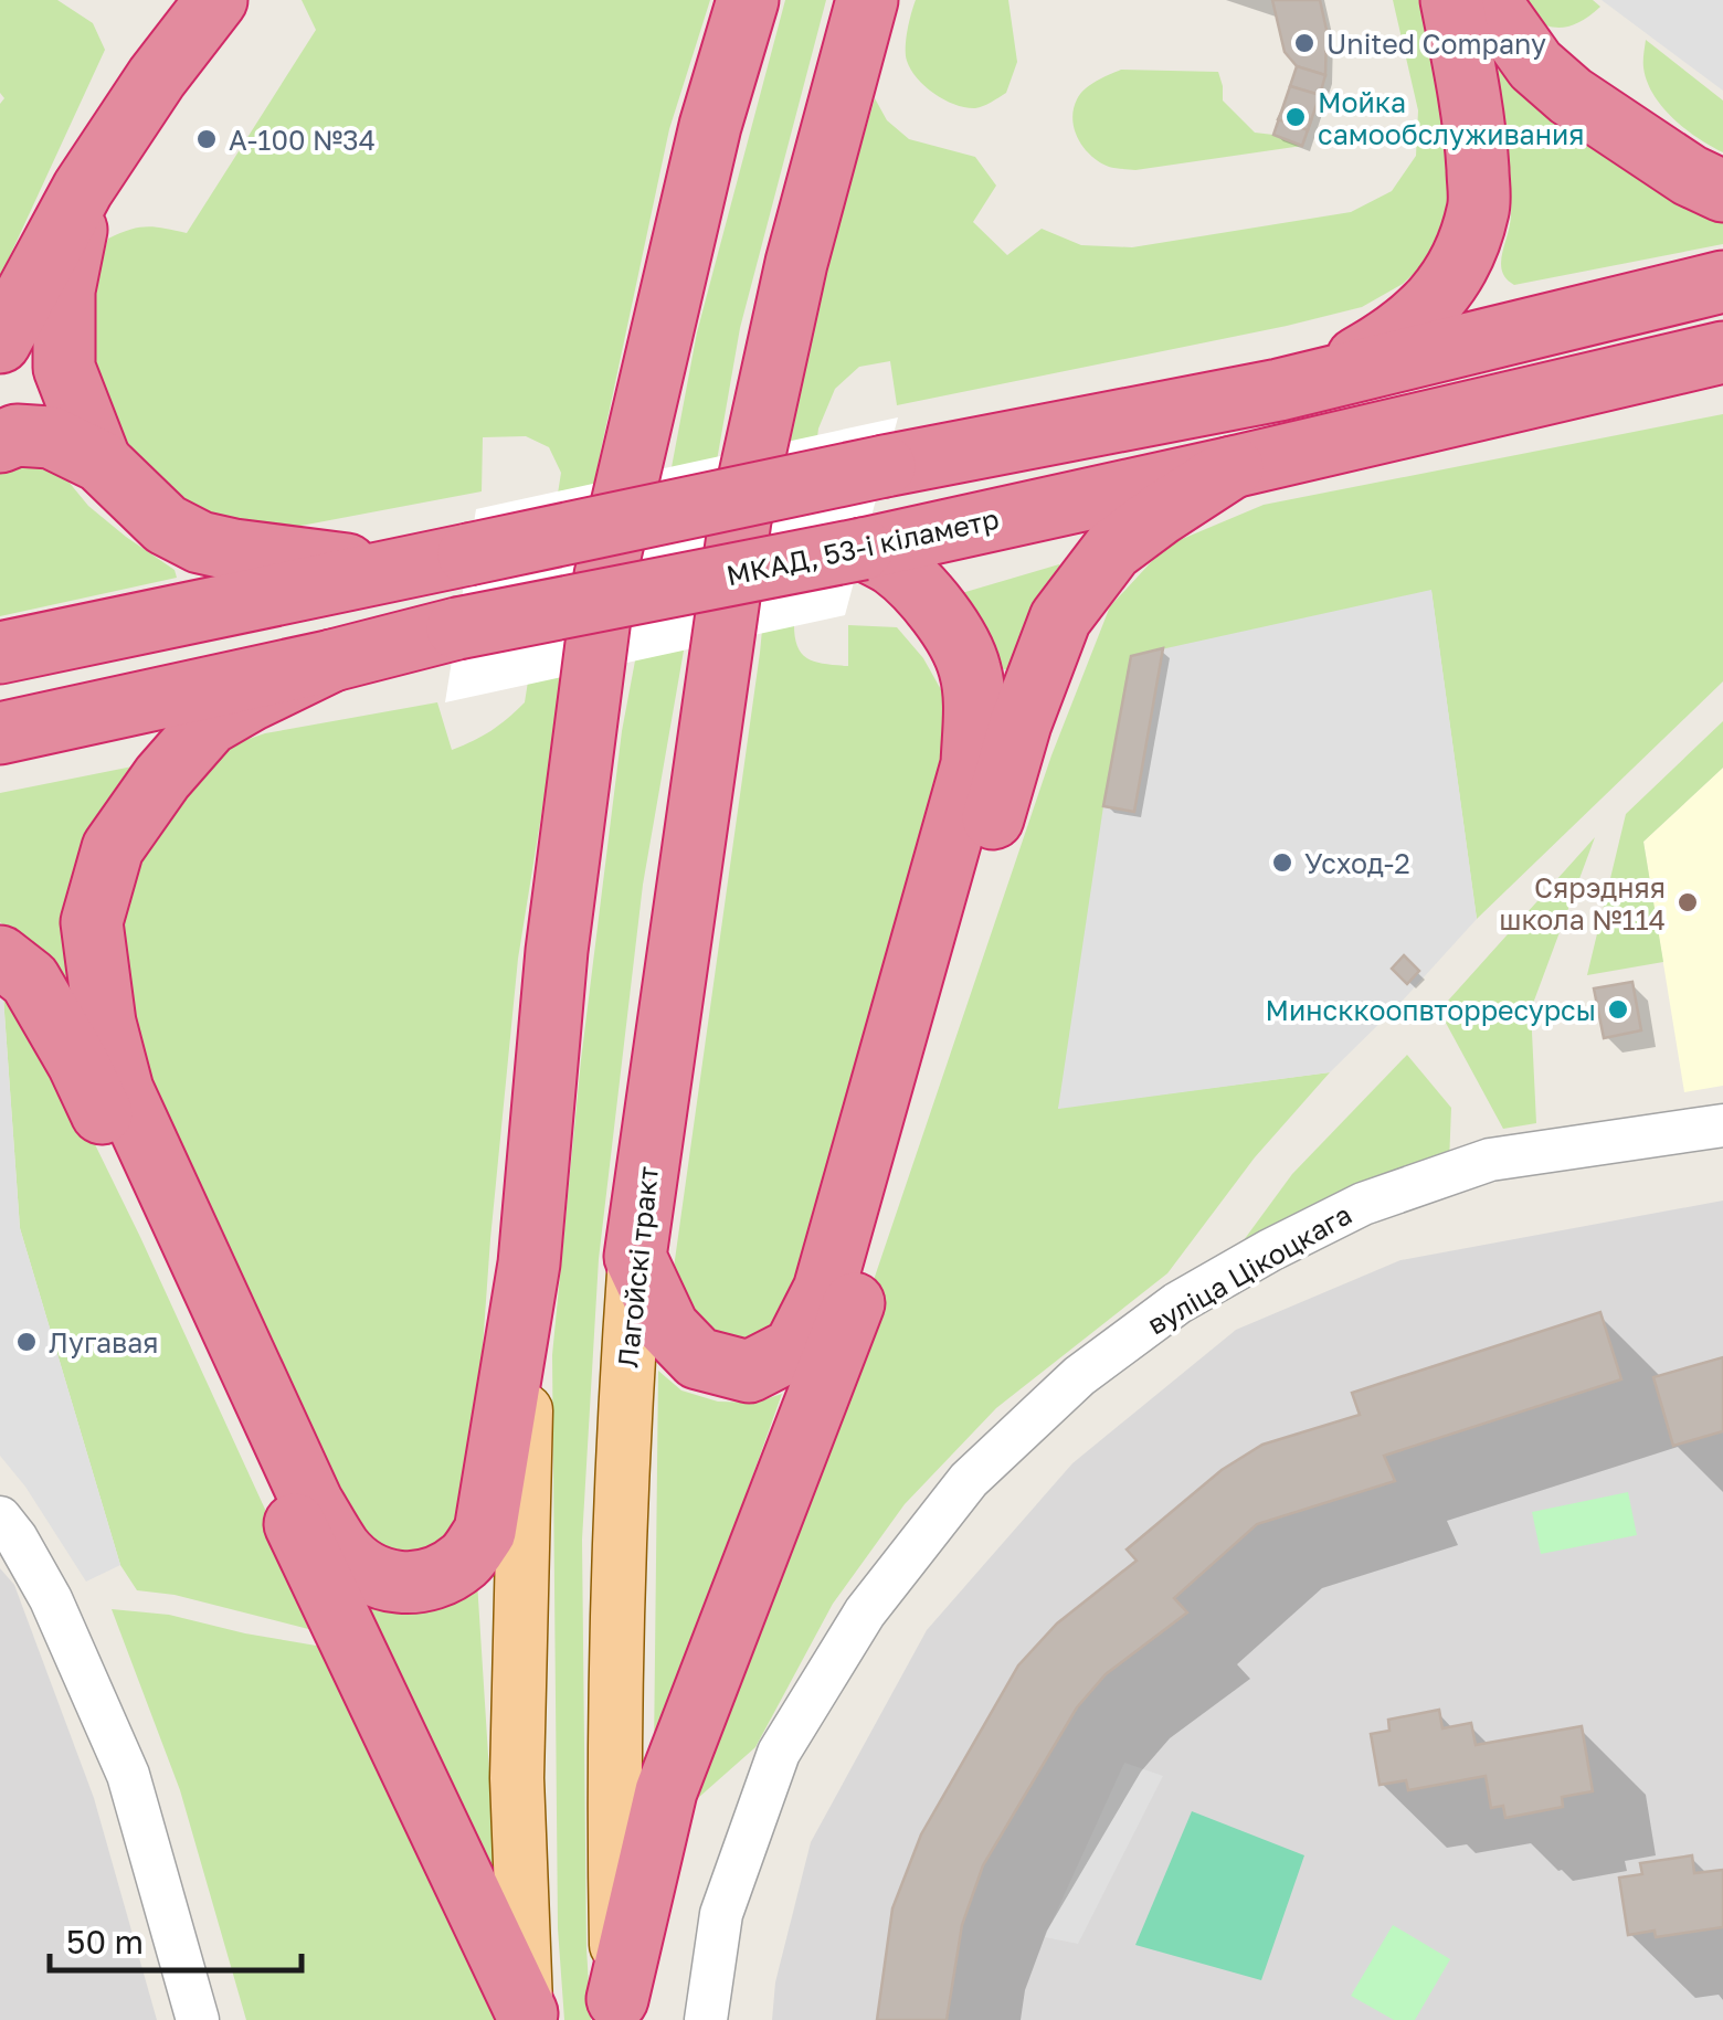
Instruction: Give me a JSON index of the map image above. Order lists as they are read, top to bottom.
{
  "streets": {
    "highway": ["МКАД, 53-і кіламетр", "Лагойскі тракт"],
    "street": ["вуліца Цікоцкага"]
  },
  "places": [
    "United Company",
    "Мойка самообслуживания",
    "А-100 №34",
    "Усход-2",
    "Сярэдняя школа №114",
    "Минсккоопвторресурсы",
    "Лугавая"
  ],
  "scale_bar": "50 m"
}
